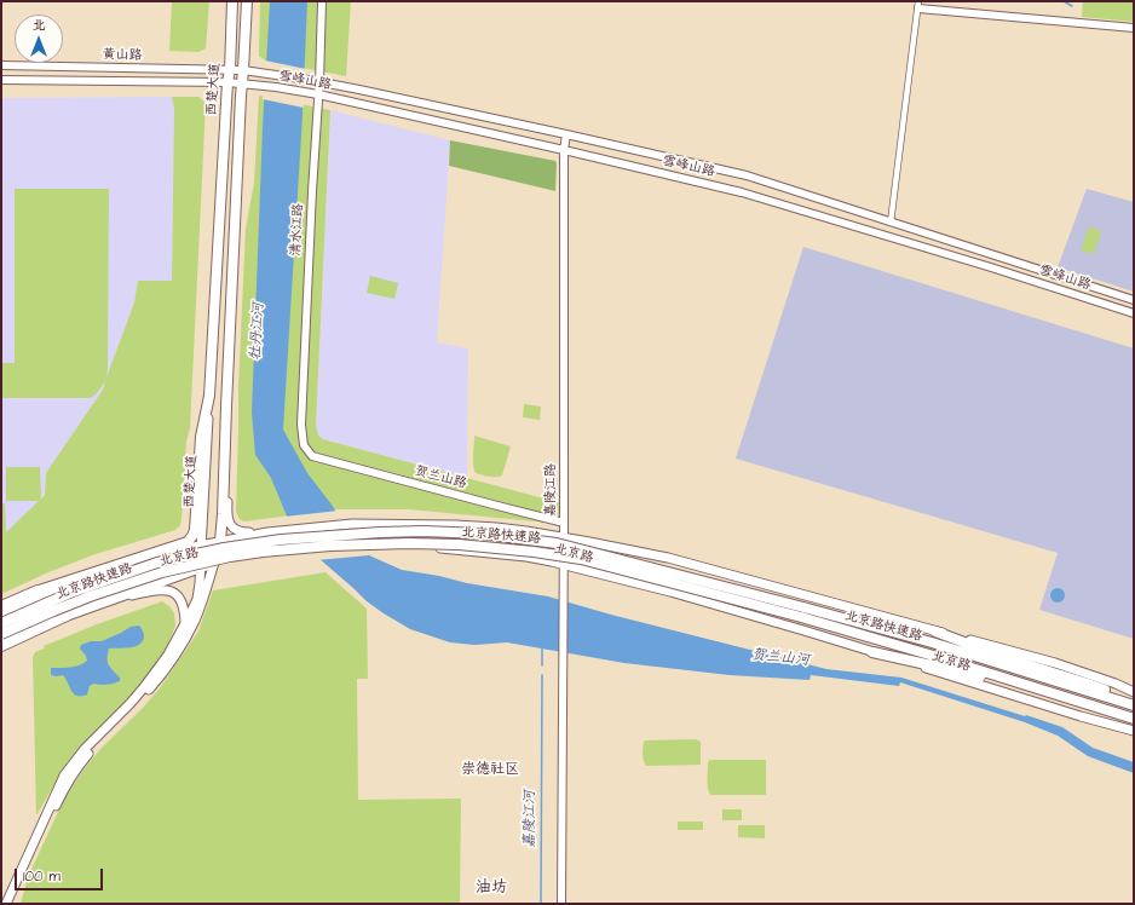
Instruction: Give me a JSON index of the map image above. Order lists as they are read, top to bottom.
{
  "streets": {
    "highway": ["西楚大道", "北京路快速路"],
    "main road": [
      "黄山路",
      "雪峰山路",
      "清水江路",
      "贺兰山路",
      "嘉陵江路",
      "北京路"
    ]
  },
  "crossings": [
    ["黄山路", "雪峰山路"],
    ["黄山路", "西楚大道"],
    ["雪峰山路", "西楚大道"],
    ["雪峰山路", "清水江路"],
    ["雪峰山路", "嘉陵江路"],
    ["西楚大道", "北京路"],
    ["清水江路", "贺兰山路"],
    ["贺兰山路", "嘉陵江路"],
    ["嘉陵江路", "北京路"]
  ],
  "districts": ["崇德社区", "油坊"],
  "water": ["牡丹江河", "贺兰山河", "嘉陵江河"],
  "scale_bar": "100 m",
  "north": "top"
}
